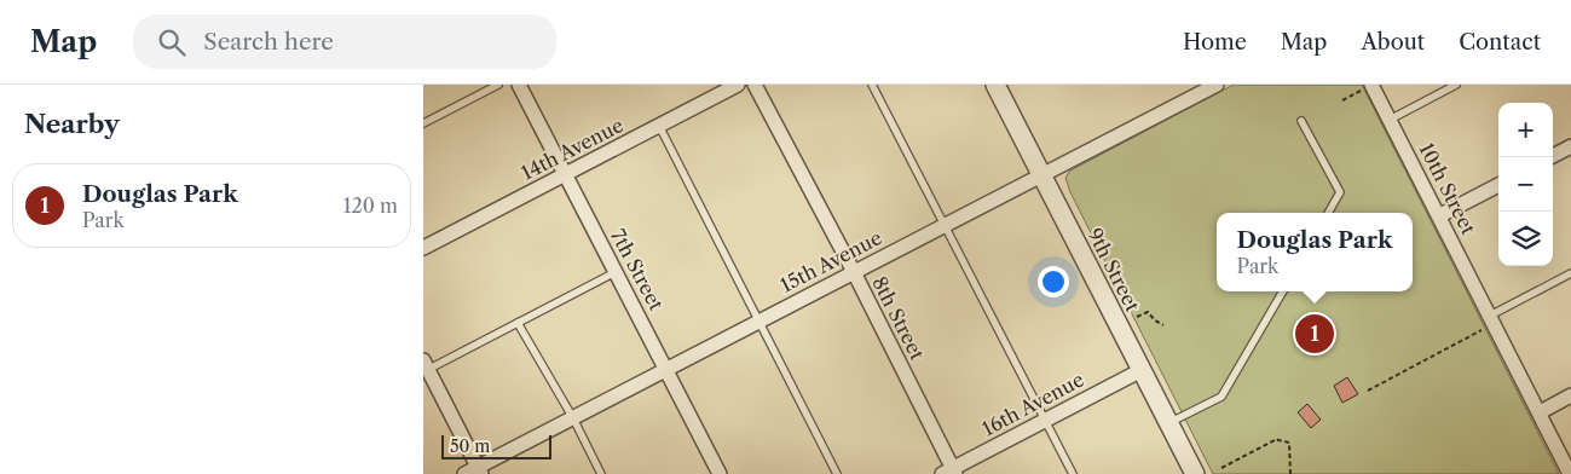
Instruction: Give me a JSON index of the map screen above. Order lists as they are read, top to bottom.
{
  "streets": {
    "street": [
      "14th Avenue",
      "10th Street",
      "15th Avenue",
      "7th Street",
      "9th Street",
      "8th Street",
      "16th Avenue"
    ]
  },
  "crossings": [
    ["14th Avenue", "7th Street"],
    ["15th Avenue", "7th Street"],
    ["15th Avenue", "9th Street"],
    ["15th Avenue", "8th Street"],
    ["9th Street", "16th Avenue"],
    ["8th Street", "16th Avenue"]
  ],
  "scale_bar": "50 m",
  "page": {
    "header": "Map",
    "search": "Search here",
    "nav": [
      "Home",
      "Map",
      "About",
      "Contact"
    ],
    "heading": "Nearby",
    "map_buttons": ["+", "−"],
    "list": [
      {
        "mark": "1",
        "name": "Douglas Park",
        "note": "Park",
        "value": "120 m"
      }
    ],
    "popup": ["Douglas Park", "Park"],
    "pins": "1",
    "scale": "50 m"
  }
}
